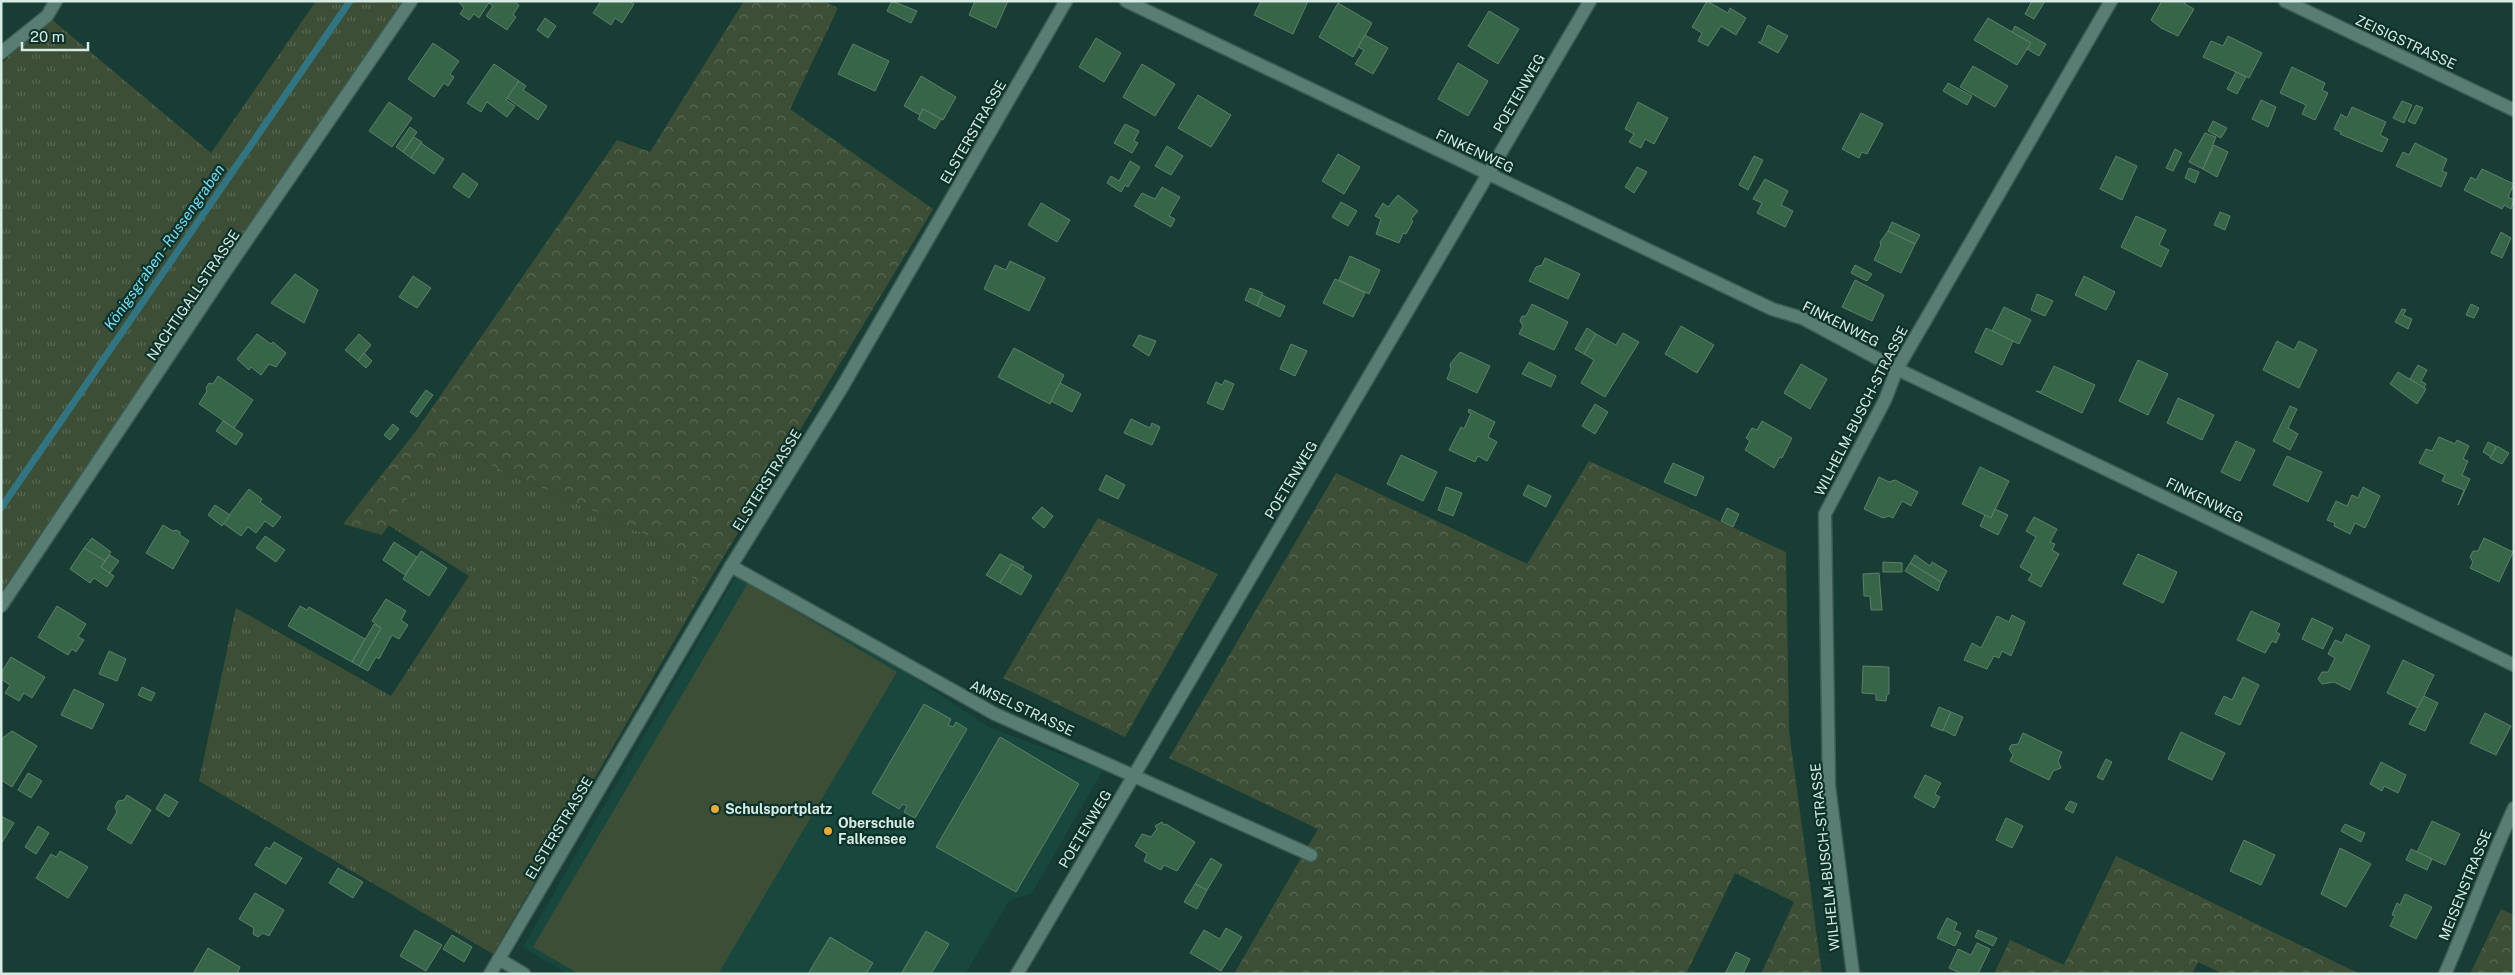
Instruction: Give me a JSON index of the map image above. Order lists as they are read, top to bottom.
{
  "streets": {
    "street": [
      "ZEISIGSTRASSE",
      "POETENWEG",
      "ELSTERSTRASSE",
      "FINKENWEG",
      "NACHTIGALLSTRASSE",
      "WILHELM-BUSCH-STRASSE",
      "AMSELSTRASSE",
      "MEISENSTRASSE"
    ]
  },
  "crossings": [
    ["POETENWEG", "FINKENWEG"],
    ["POETENWEG", "AMSELSTRASSE"],
    ["ELSTERSTRASSE", "AMSELSTRASSE"],
    ["FINKENWEG", "WILHELM-BUSCH-STRASSE"]
  ],
  "water": ["Königsgraben - Russengraben"],
  "places": ["Schulsportplatz", "Oberschule Falkensee"],
  "scale_bar": "20 m"
}
